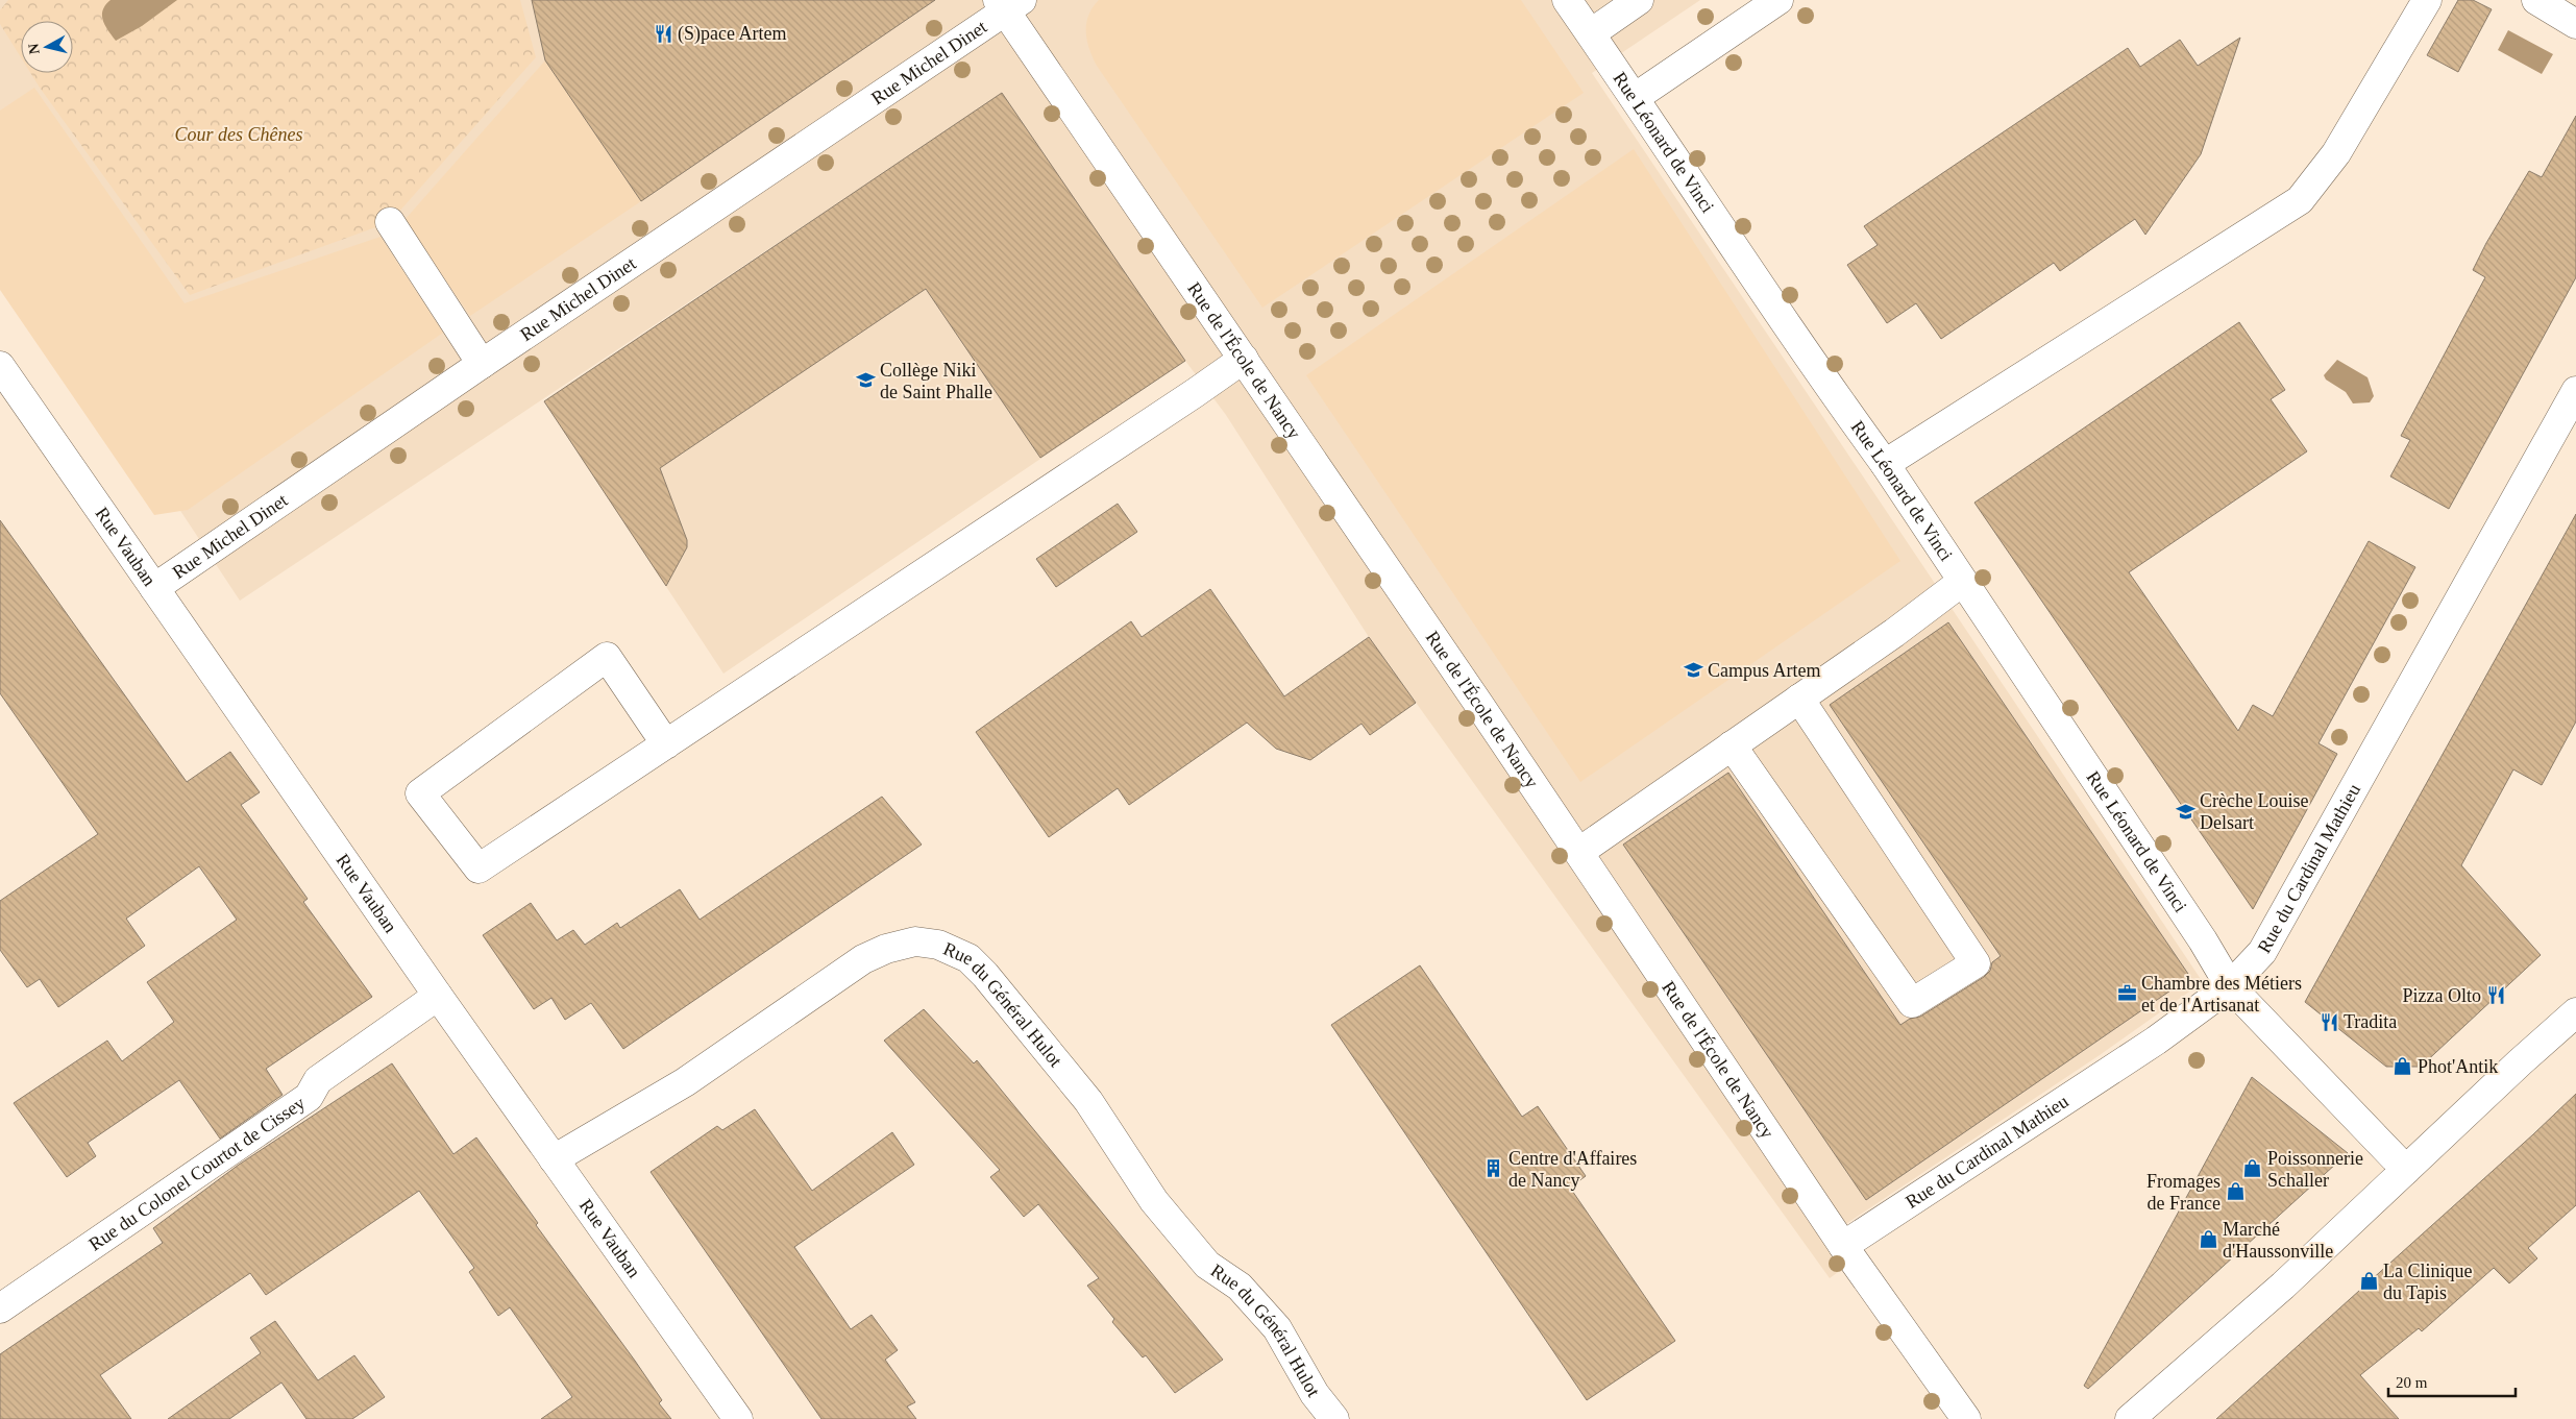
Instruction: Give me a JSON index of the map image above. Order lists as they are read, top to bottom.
{
  "streets": {
    "street": [
      "Rue Michel Dinet",
      "Rue Léonard de Vinci",
      "Rue de l'École de Nancy",
      "Rue Vauban",
      "Rue du Cardinal Mathieu",
      "Rue du Général Hulot",
      "Rue du Colonel Courtot de Cissey"
    ]
  },
  "crossings": [
    ["Rue Michel Dinet", "Rue de l'École de Nancy"],
    ["Rue Michel Dinet", "Rue Vauban"],
    ["Rue Léonard de Vinci", "Rue du Cardinal Mathieu"],
    ["Rue de l'École de Nancy", "Rue du Cardinal Mathieu"],
    ["Rue Vauban", "Rue du Général Hulot"],
    ["Rue Vauban", "Rue du Colonel Courtot de Cissey"]
  ],
  "parks": ["Cour des Chênes"],
  "places": {
    "restaurant": ["(S)pace Artem", "Pizza Olto", "Tradita"],
    "school or university": ["Collège Niki de Saint Phalle", "Campus Artem", "Crèche Louise Delsart"],
    "office": ["Chambre des Métiers et de l'Artisanat"],
    "shop": [
      "Phot'Antik",
      "Poissonnerie Schaller",
      "Fromages de France",
      "Marché d'Haussonville",
      "La Clinique du Tapis"
    ],
    "building": ["Centre d'Affaires de Nancy"]
  },
  "scale_bar": "20 m",
  "north": "left"
}
